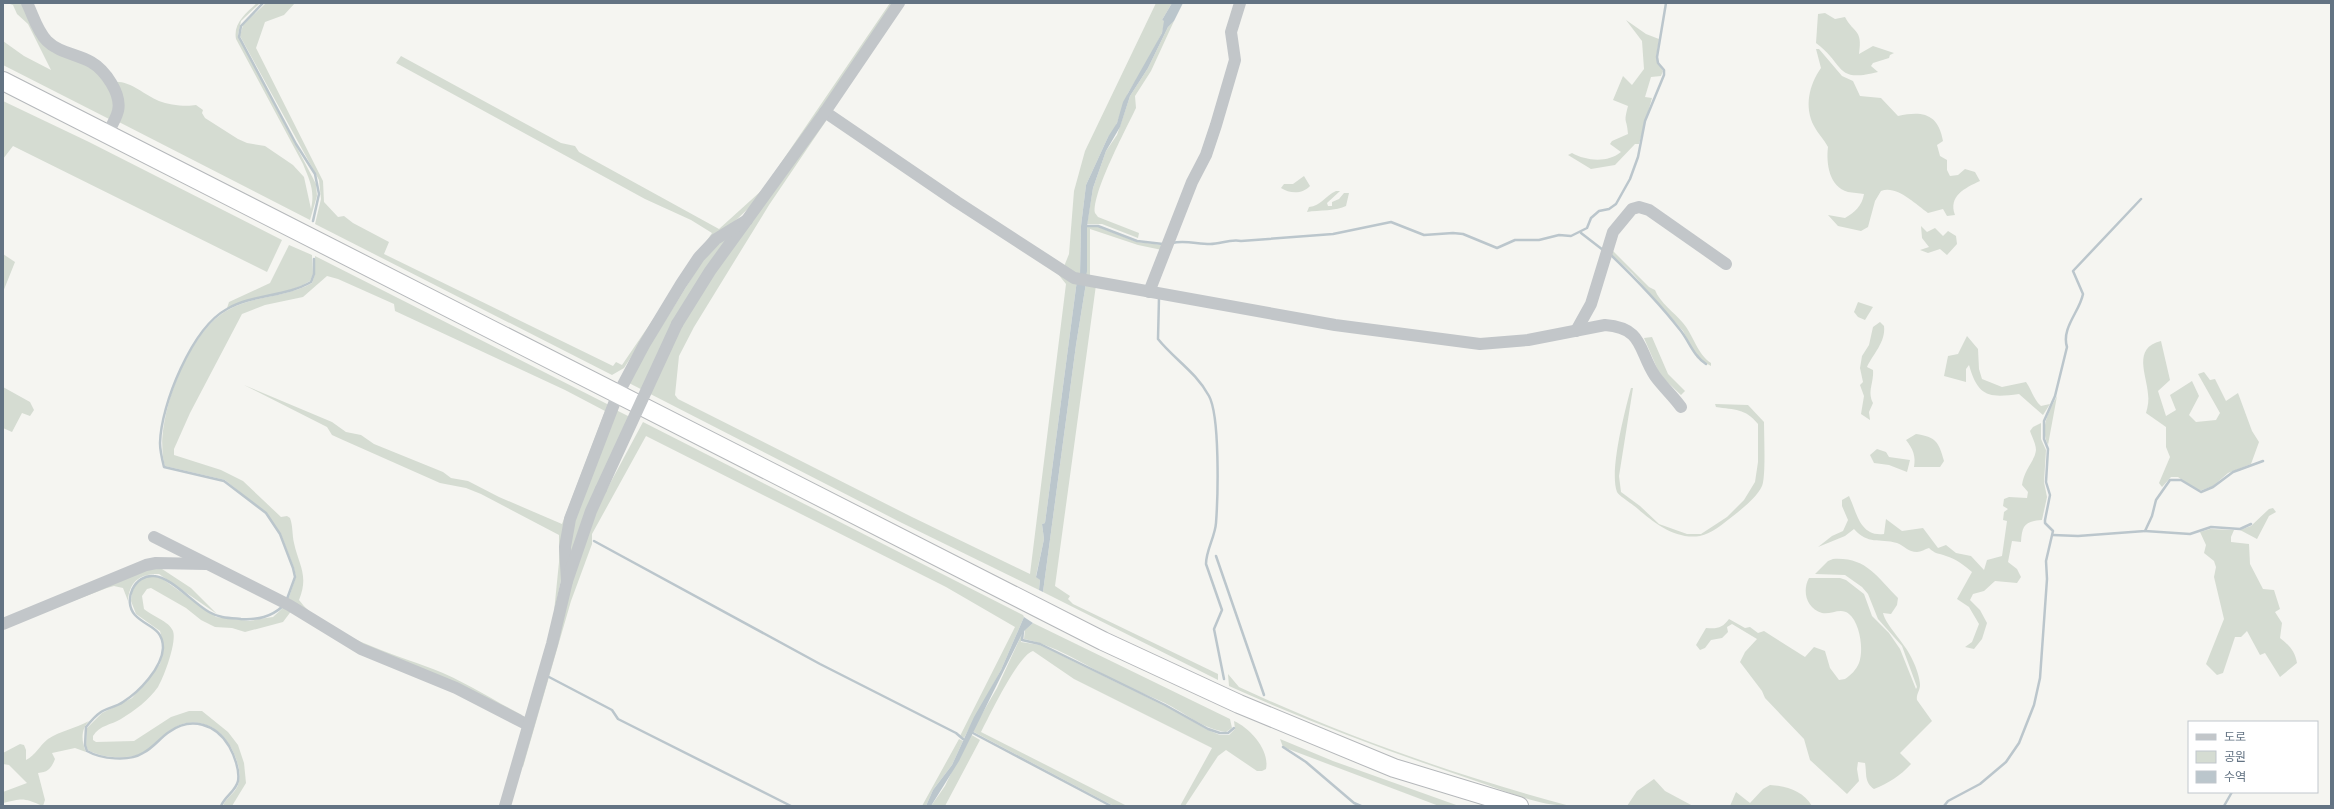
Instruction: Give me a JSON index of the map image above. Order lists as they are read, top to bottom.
{
  "legend": ["도로", "공원", "수역"]
}
